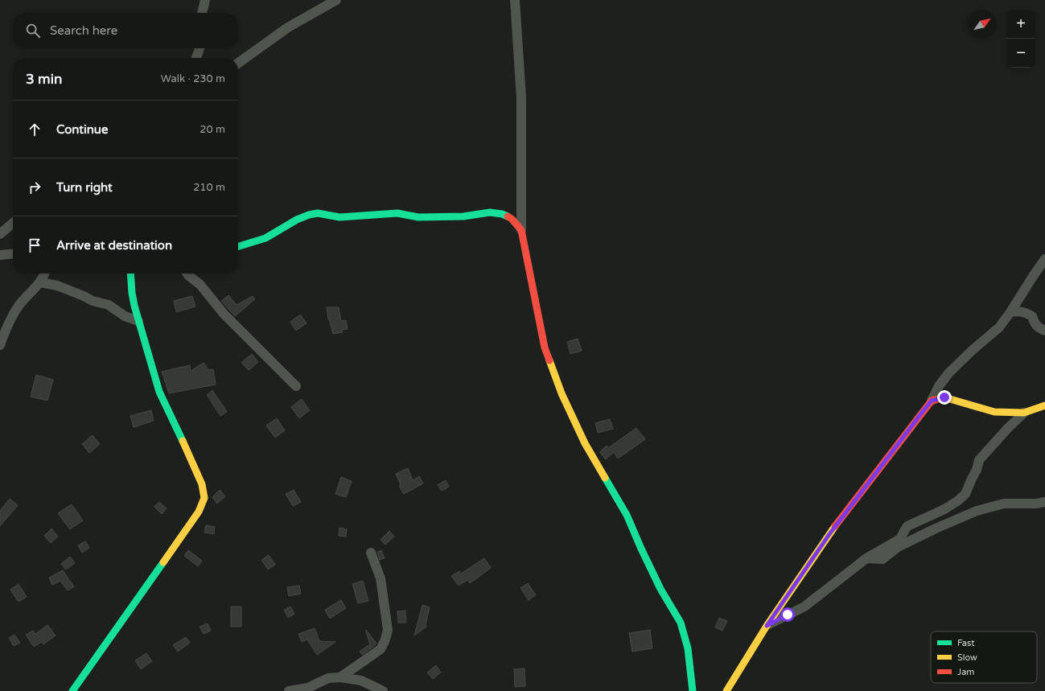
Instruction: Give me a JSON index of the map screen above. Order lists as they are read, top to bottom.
{
  "legend": ["Fast", "Slow", "Jam"],
  "north": "top right",
  "page": {
    "map_buttons": ["+", "−"],
    "search": "Search here",
    "heading": ["3 min", "Walk · 230 m"],
    "list": [
      ["Continue", "20 m"],
      ["Turn right", "210 m"],
      "Arrive at destination"
    ]
  }
}
